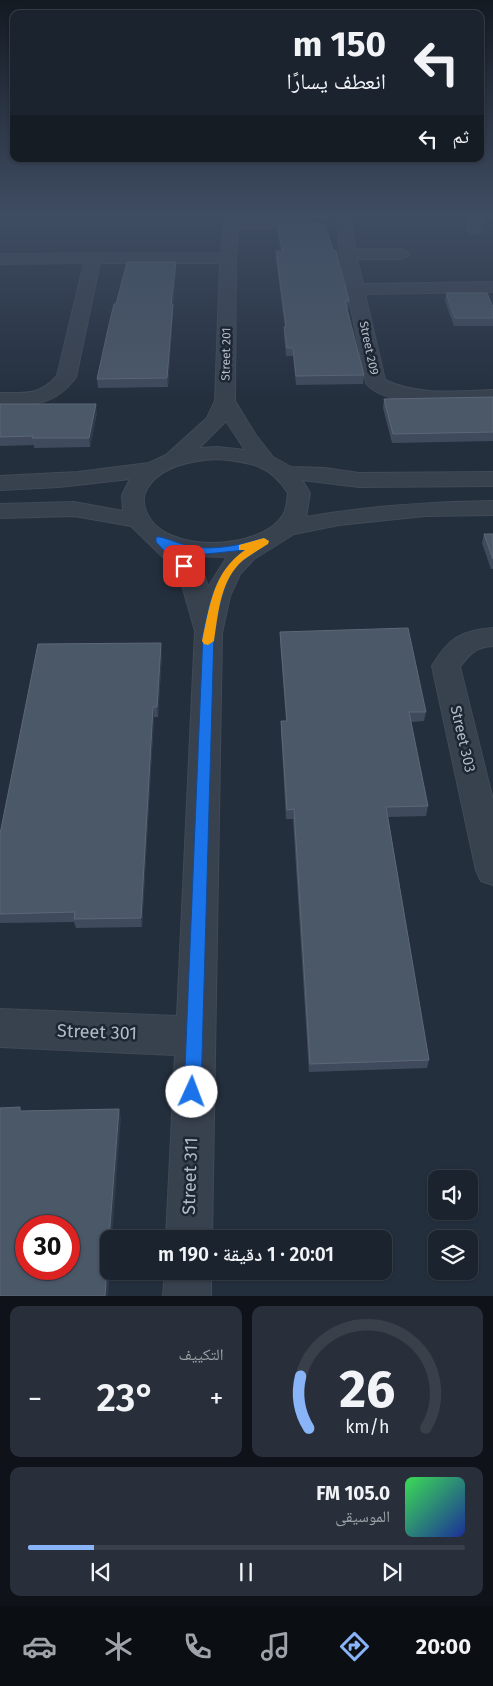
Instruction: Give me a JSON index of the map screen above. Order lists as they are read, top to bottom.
{
  "streets": {
    "street": [
      "Street 209",
      "Street 201",
      "Street 303",
      "Street 301",
      "Street 311"
    ]
  },
  "crossings": [
    ["Street 201", "Street 311"],
    ["Street 301", "Street 311"]
  ],
  "page": {
    "turn": ["150 m", "انعطف يسارًا"],
    "then": "ثم",
    "limit": "30",
    "trip": "20:01 · 1 دقيقة · 190 m",
    "tile": "التكييف",
    "heat": ["−", "23°", "+"],
    "song": ["105.0 FM", "الموسيقى"],
    "tabs": "20:00",
    "gauge": ["26", "km/h"]
  }
}
